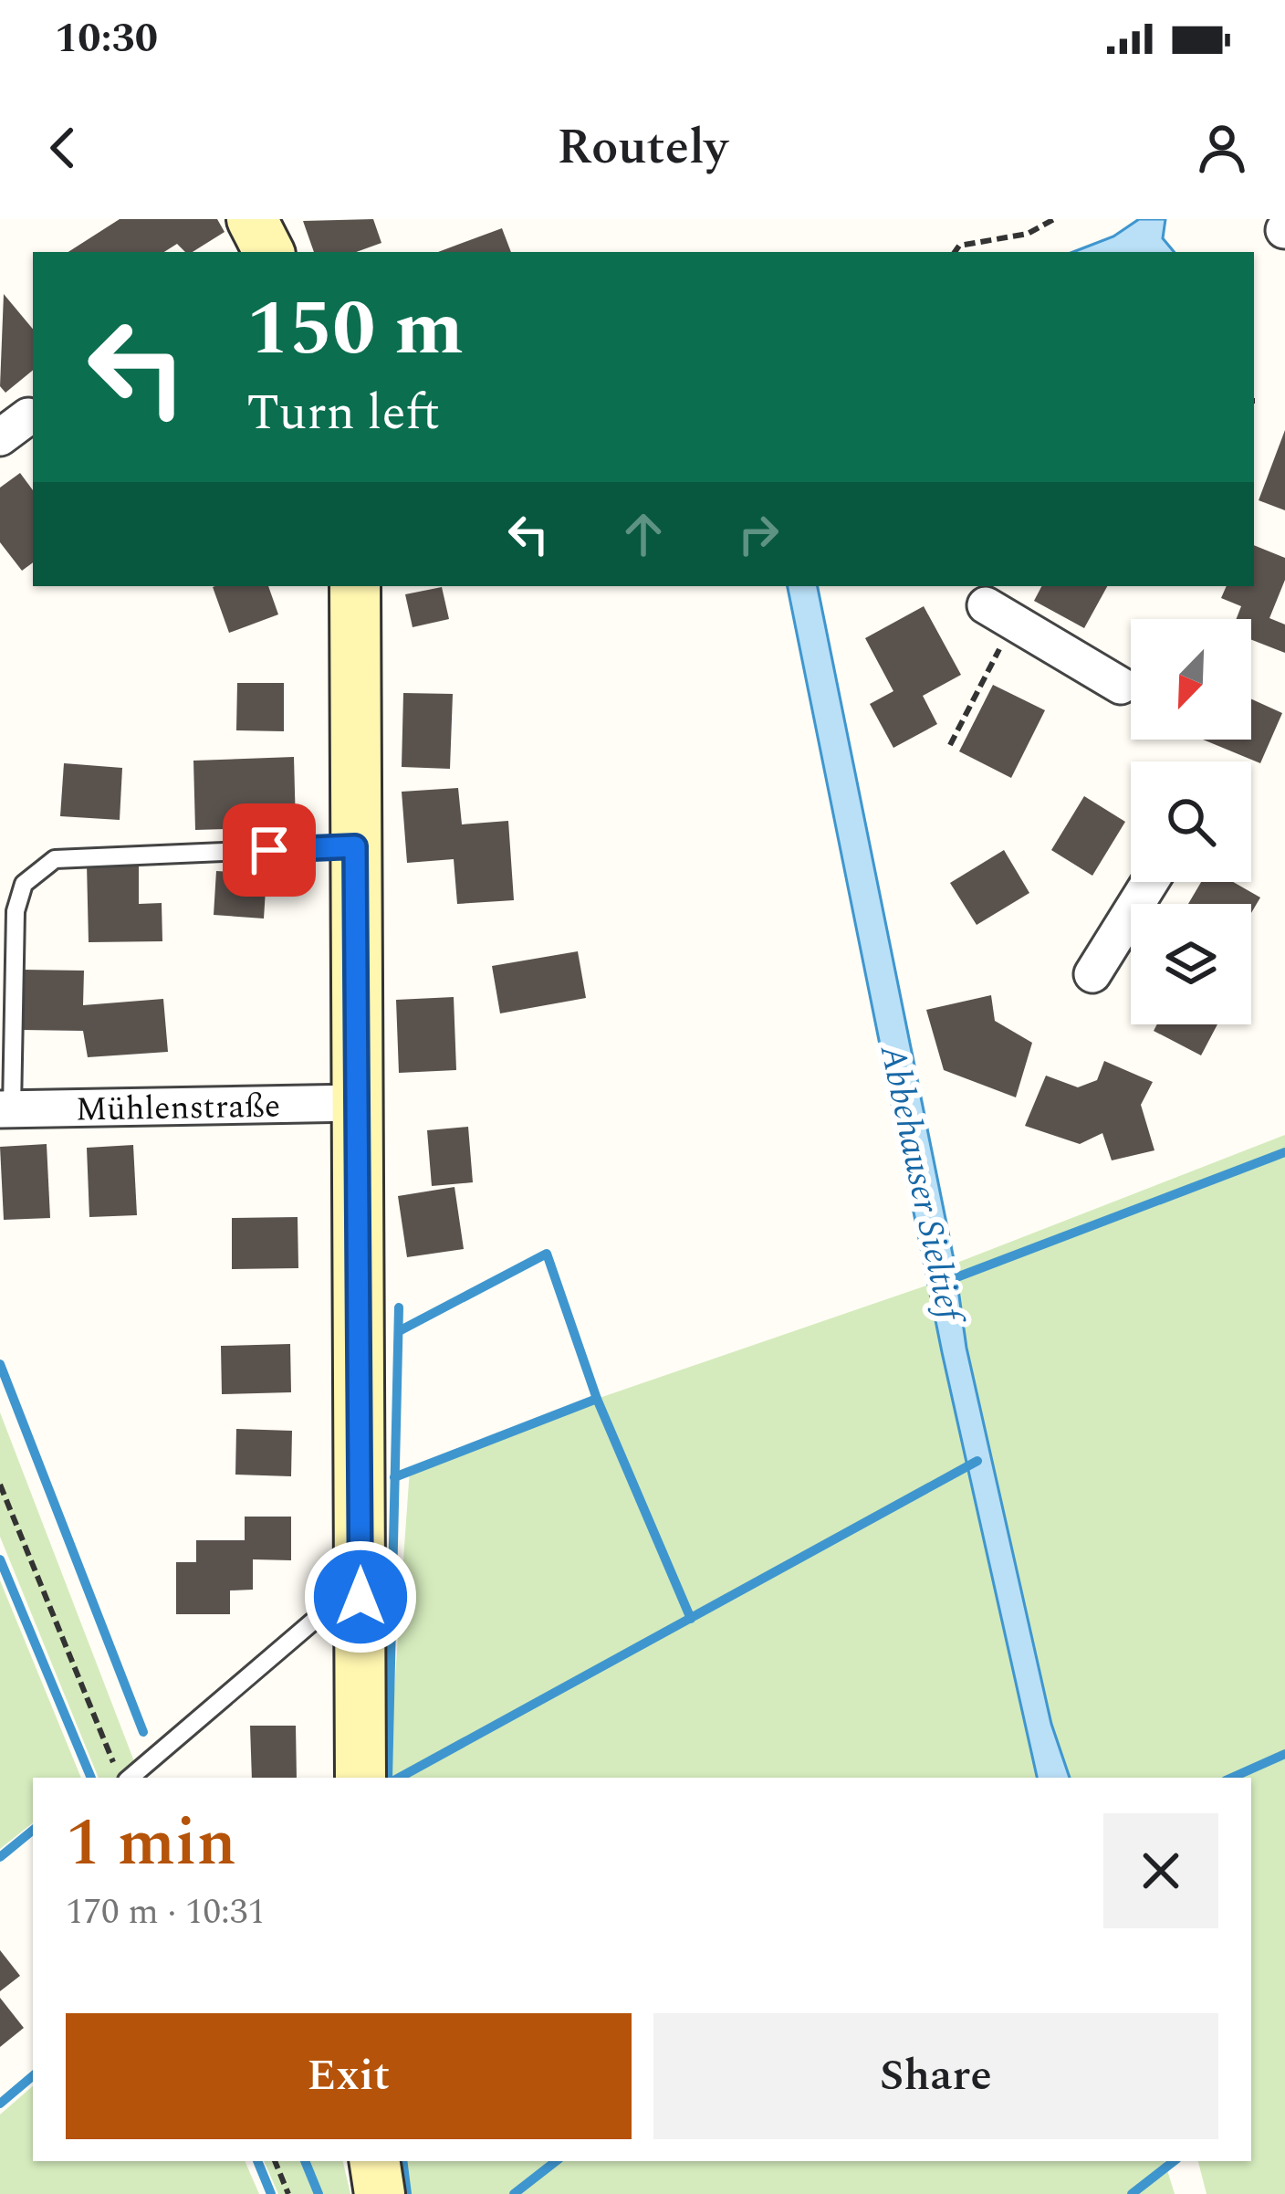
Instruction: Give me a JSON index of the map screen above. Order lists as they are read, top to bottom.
{
  "streets": {
    "street": ["Mühlenstraße"]
  },
  "water": ["Abbehauser Sieltief"],
  "north": "bottom left",
  "page": {
    "status": "10:30",
    "header": "Routely",
    "turn": ["150 m", "Turn left"],
    "heading": ["1 min", "170 m · 10:31"],
    "buttons": ["Exit", "Share"]
  }
}
